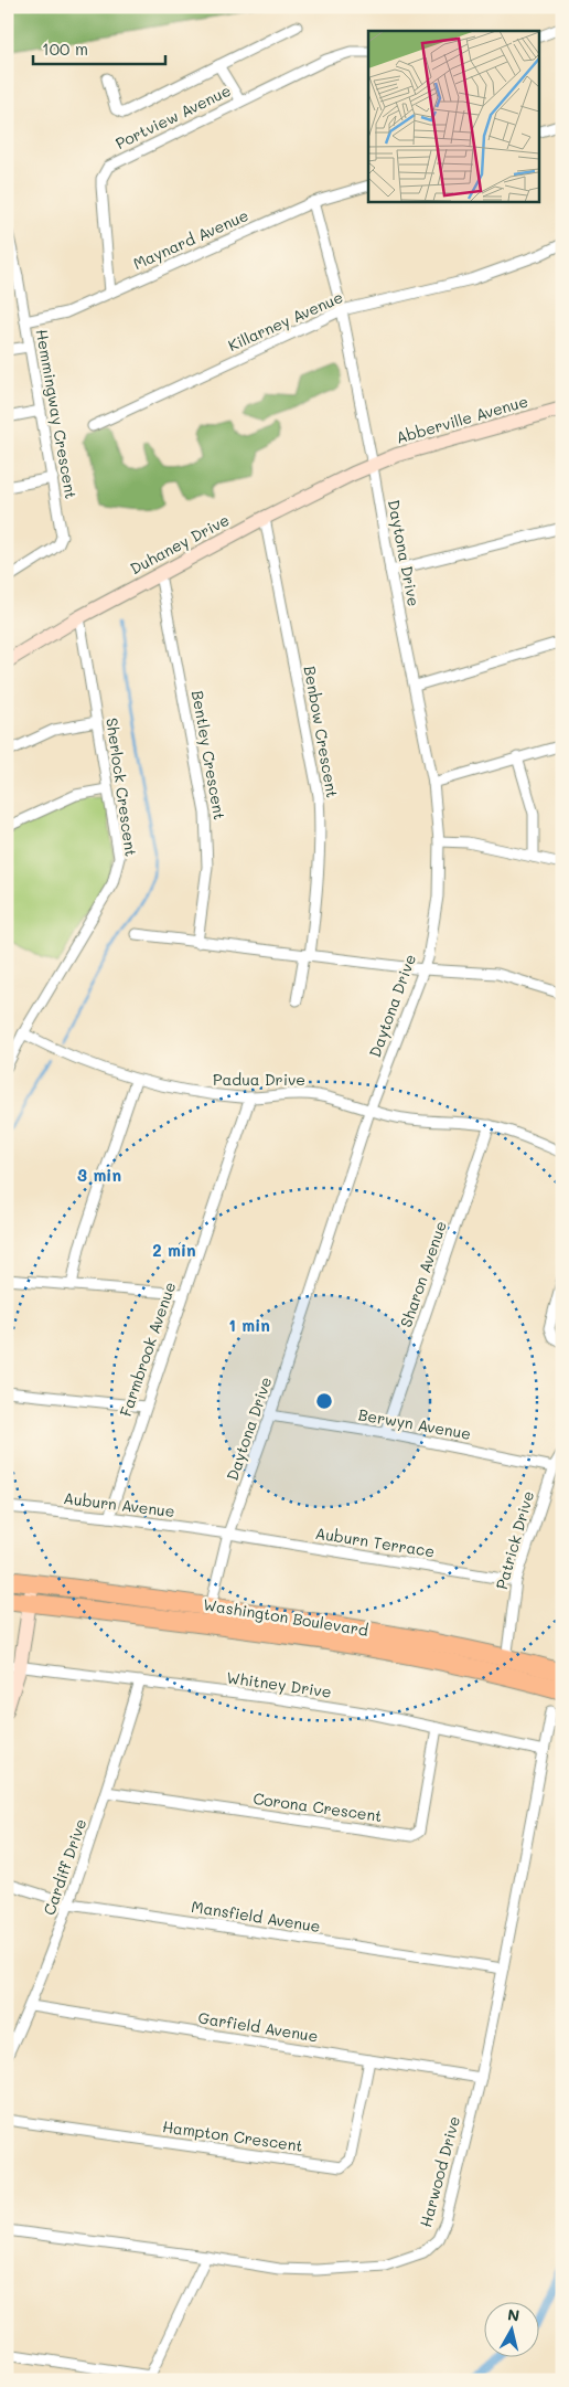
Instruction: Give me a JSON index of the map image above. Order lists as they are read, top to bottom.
{
  "streets": {
    "highway": ["Washington Boulevard"],
    "street": [
      "Portview Avenue",
      "Maynard Avenue",
      "Killarney Avenue",
      "Hemmingway Crescent",
      "Abberville Avenue",
      "Duhaney Drive",
      "Daytona Drive",
      "Benbow Crescent",
      "Bentley Crescent",
      "Sherlock Crescent",
      "Padua Drive",
      "Sharon Avenue",
      "Farmbrook Avenue",
      "Berwyn Avenue",
      "Auburn Avenue",
      "Patrick Drive",
      "Auburn Terrace",
      "Whitney Drive",
      "Corona Crescent",
      "Cardiff Drive",
      "Mansfield Avenue",
      "Garfield Avenue",
      "Hampton Crescent",
      "Harwood Drive"
    ]
  },
  "crossings": [
    ["Portview Avenue", "Maynard Avenue"],
    ["Maynard Avenue", "Hemmingway Crescent"],
    ["Maynard Avenue", "Daytona Drive"],
    ["Killarney Avenue", "Daytona Drive"],
    ["Abberville Avenue", "Duhaney Drive"],
    ["Abberville Avenue", "Daytona Drive"],
    ["Duhaney Drive", "Daytona Drive"],
    ["Duhaney Drive", "Benbow Crescent"],
    ["Duhaney Drive", "Bentley Crescent"],
    ["Duhaney Drive", "Sherlock Crescent"],
    ["Daytona Drive", "Padua Drive"],
    ["Daytona Drive", "Berwyn Avenue"],
    ["Daytona Drive", "Auburn Avenue"],
    ["Daytona Drive", "Auburn Terrace"],
    ["Daytona Drive", "Washington Boulevard"],
    ["Sherlock Crescent", "Padua Drive"],
    ["Padua Drive", "Sharon Avenue"],
    ["Padua Drive", "Farmbrook Avenue"],
    ["Sharon Avenue", "Berwyn Avenue"],
    ["Farmbrook Avenue", "Auburn Avenue"],
    ["Berwyn Avenue", "Patrick Drive"],
    ["Auburn Avenue", "Auburn Terrace"],
    ["Patrick Drive", "Auburn Terrace"],
    ["Patrick Drive", "Washington Boulevard"],
    ["Whitney Drive", "Corona Crescent"],
    ["Whitney Drive", "Cardiff Drive"],
    ["Whitney Drive", "Harwood Drive"],
    ["Corona Crescent", "Cardiff Drive"],
    ["Cardiff Drive", "Mansfield Avenue"],
    ["Cardiff Drive", "Garfield Avenue"],
    ["Mansfield Avenue", "Harwood Drive"],
    ["Garfield Avenue", "Hampton Crescent"],
    ["Garfield Avenue", "Harwood Drive"]
  ],
  "scale_bar": "100 m",
  "north": "top",
  "rings": ["3 min", "2 min", "1 min"]
}
